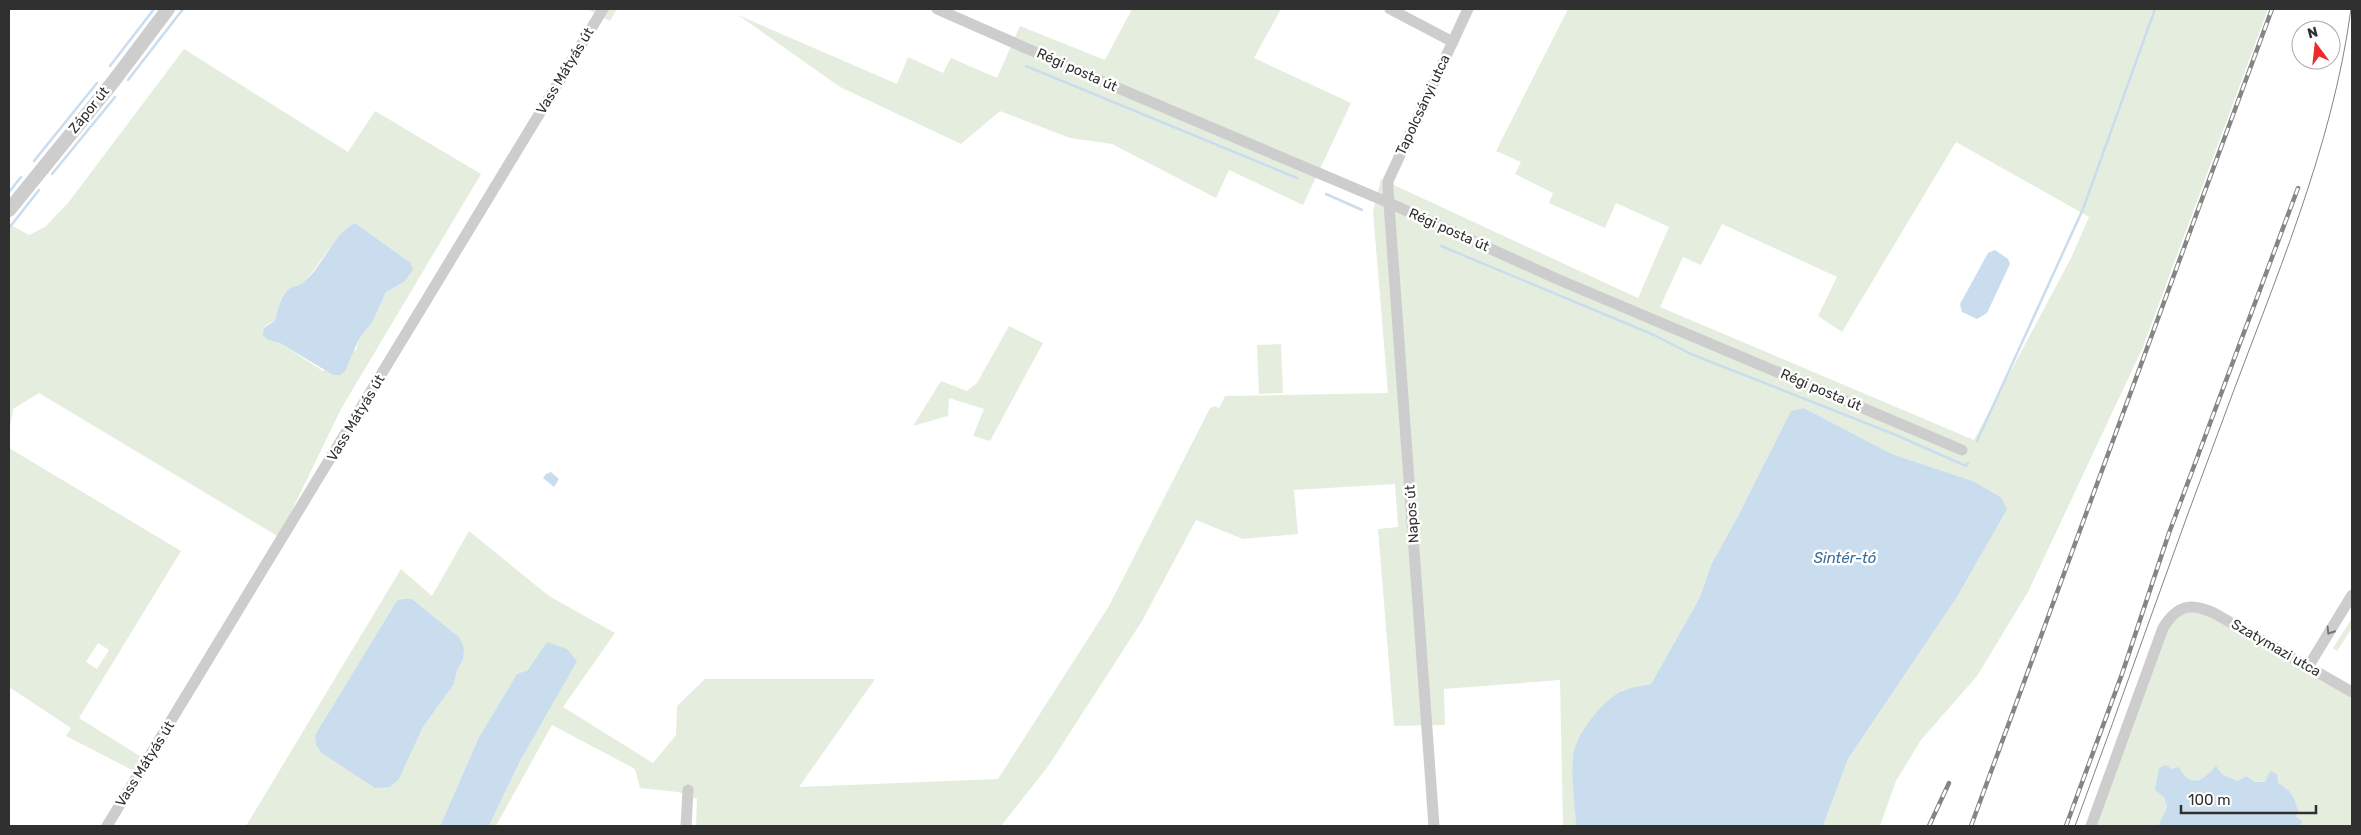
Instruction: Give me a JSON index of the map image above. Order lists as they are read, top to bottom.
{
  "streets": {
    "street": [
      "Régi posta út",
      "Vass Mátyás út",
      "Tapolcsányi utca",
      "Zápor út",
      "Napos út",
      "Szatymazi utca"
    ]
  },
  "crossings": [
    ["Régi posta út", "Tapolcsányi utca"],
    ["Régi posta út", "Napos út"],
    ["Tapolcsányi utca", "Napos út"]
  ],
  "water": ["Sintér-tó"],
  "scale_bar": "100 m",
  "north": "top"
}
